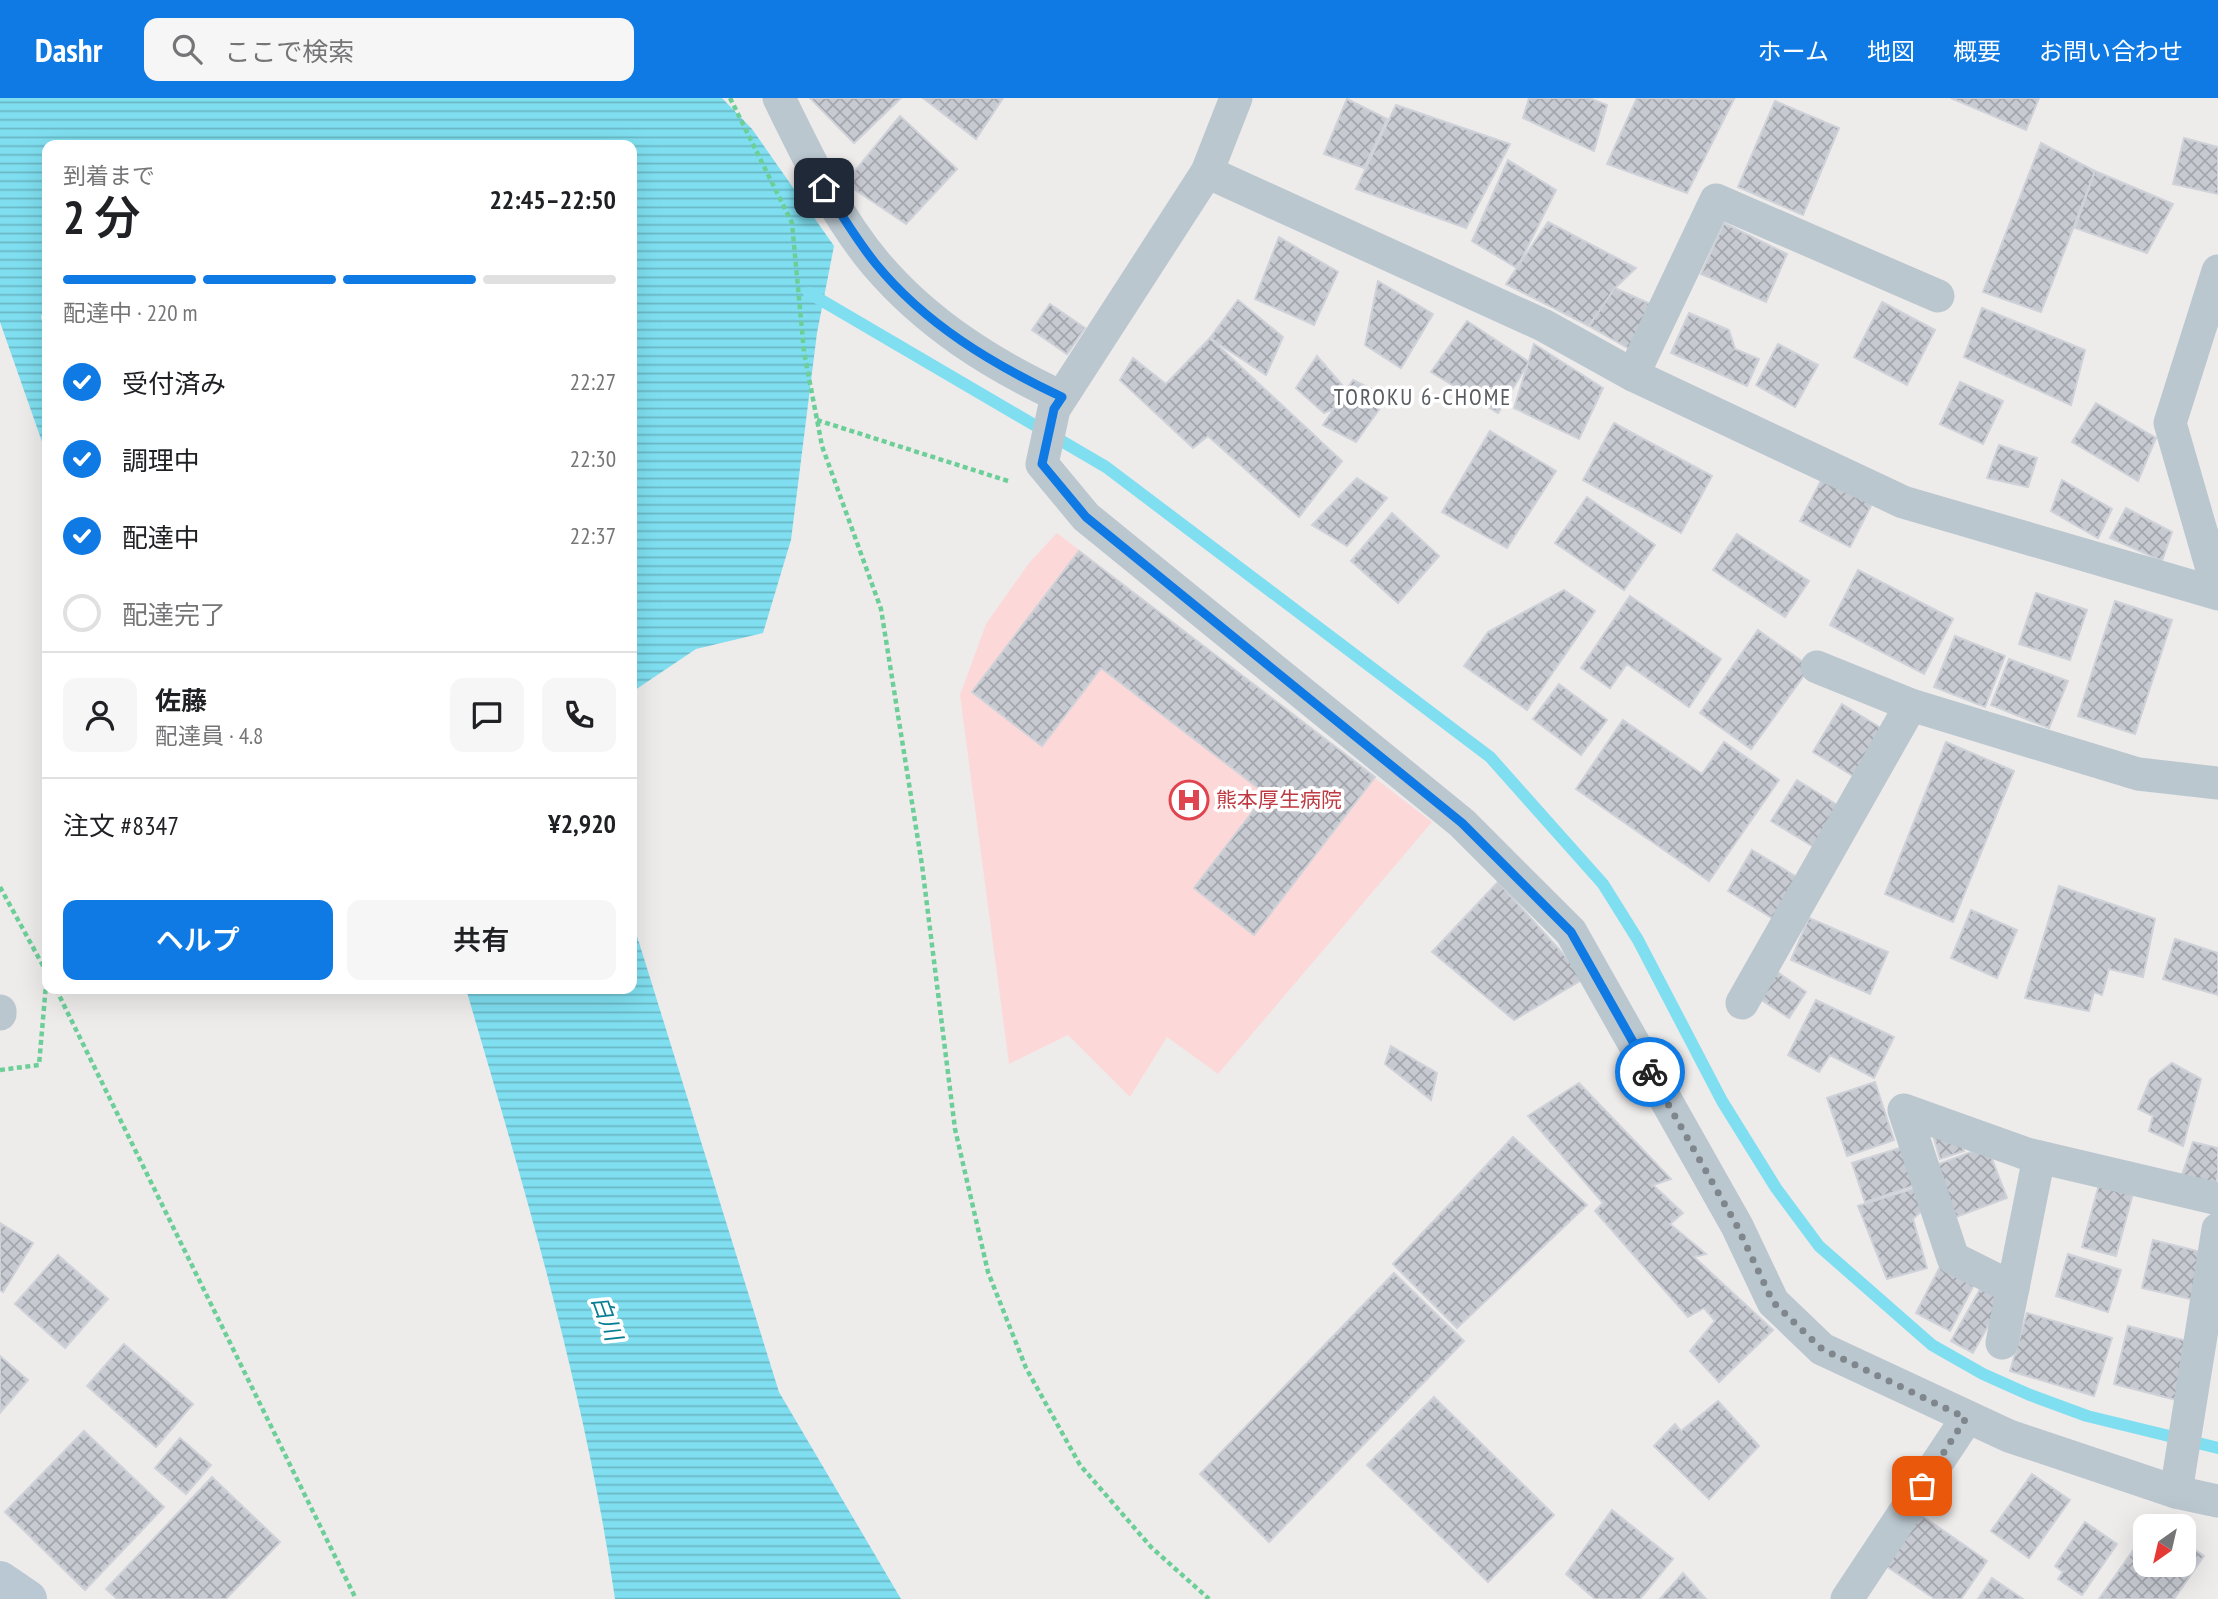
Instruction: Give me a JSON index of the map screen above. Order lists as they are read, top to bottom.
{
  "districts": ["TOROKU 6-CHOME"],
  "water": ["白川"],
  "places": {
    "hospital": ["熊本厚生病院"]
  },
  "north": "bottom left",
  "page": {
    "header": "Dashr",
    "search": "ここで検索",
    "nav": [
      "ホーム",
      "地図",
      "概要",
      "お問い合わせ"
    ],
    "heading": ["2 分", "到着まで", "22:45–22:50"],
    "panel": [
      "佐藤",
      "配達員 · 4.8",
      "注文 #8347",
      "¥2,920"
    ],
    "bar": "配達中 · 220 m",
    "list": [
      ["受付済み", "22:27"],
      ["調理中", "22:30"],
      ["配達中", "22:37"],
      "配達完了"
    ],
    "buttons": ["ヘルプ", "共有"]
  }
}
